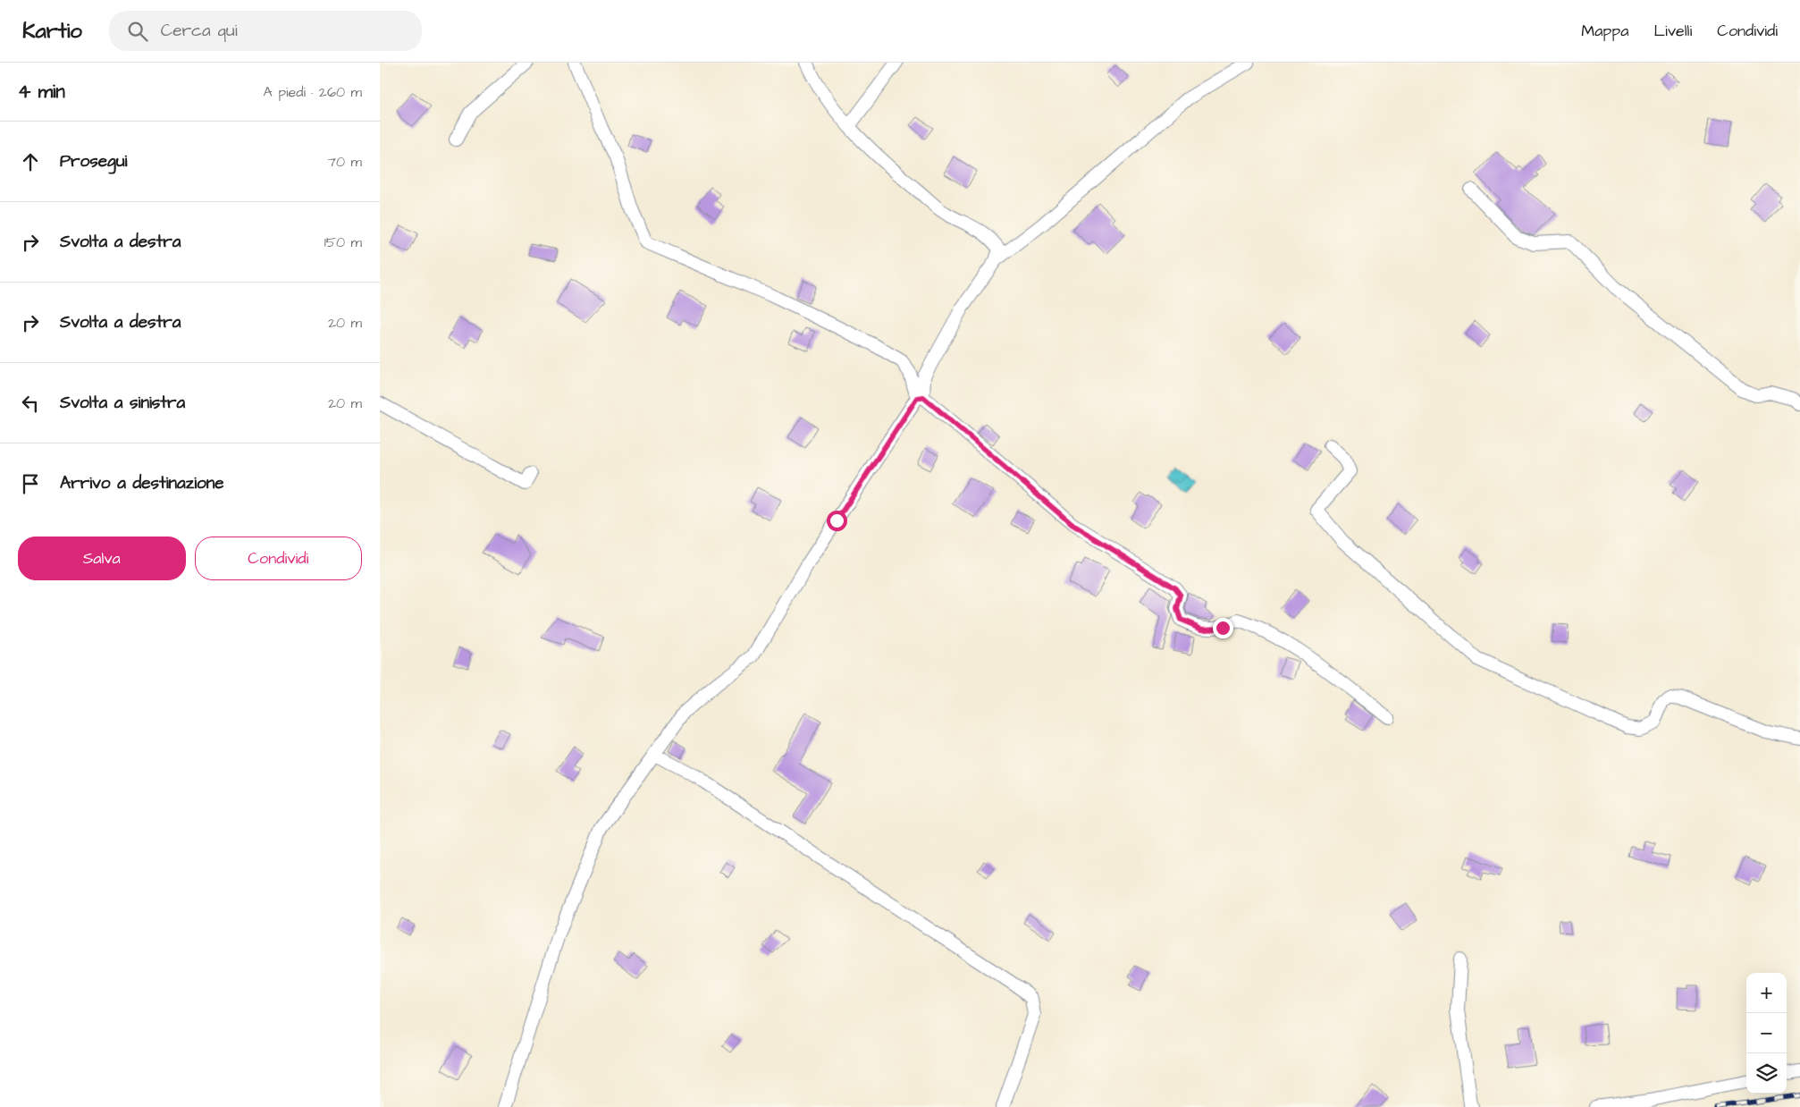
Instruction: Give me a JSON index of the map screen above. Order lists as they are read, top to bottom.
{
  "page": {
    "header": "Kartio",
    "search": "Cerca qui",
    "nav": ["Mappa", "Livelli", "Condividi"],
    "heading": ["4 min", "A piedi · 260 m"],
    "list": [
      ["Prosegui", "70 m"],
      ["Svolta a destra", "150 m"],
      ["Svolta a destra", "20 m"],
      ["Svolta a sinistra", "20 m"],
      "Arrivo a destinazione"
    ],
    "buttons": ["Salva", "Condividi"],
    "map_buttons": ["+", "−"]
  }
}
